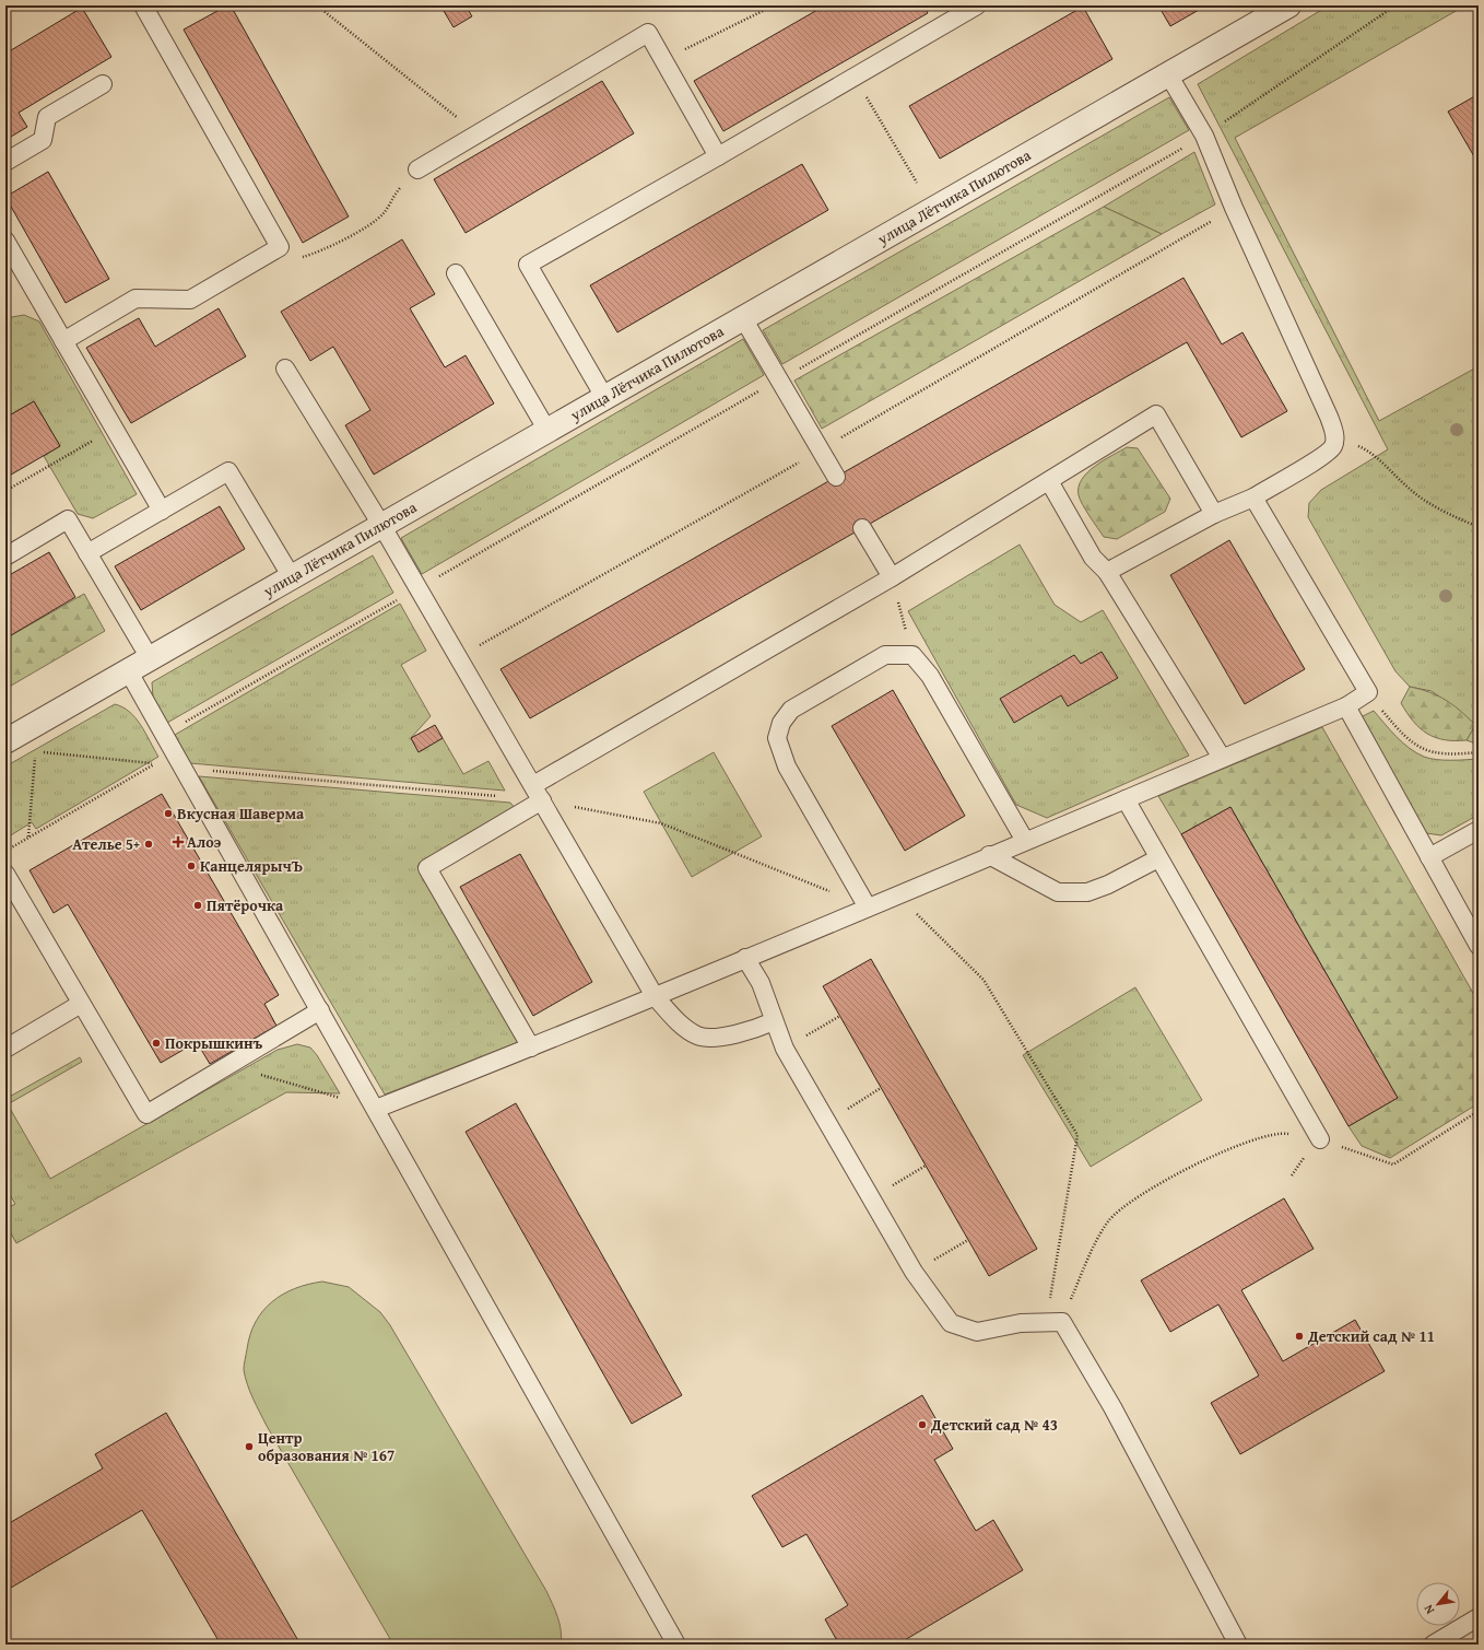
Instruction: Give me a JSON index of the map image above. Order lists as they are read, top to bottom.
{
  "streets": {
    "street": ["улица Лётчика Пилютова"]
  },
  "places": {
    "other": [
      "Вкусная Шаверма",
      "Ателье 5+",
      "КанцелярычЪ",
      "Пятёрочка",
      "Покрышкинъ",
      "Детский сад № 11",
      "Детский сад № 43",
      "Центр образования № 167"
    ],
    "health": ["Алоэ"]
  },
  "north": "bottom left"
}
